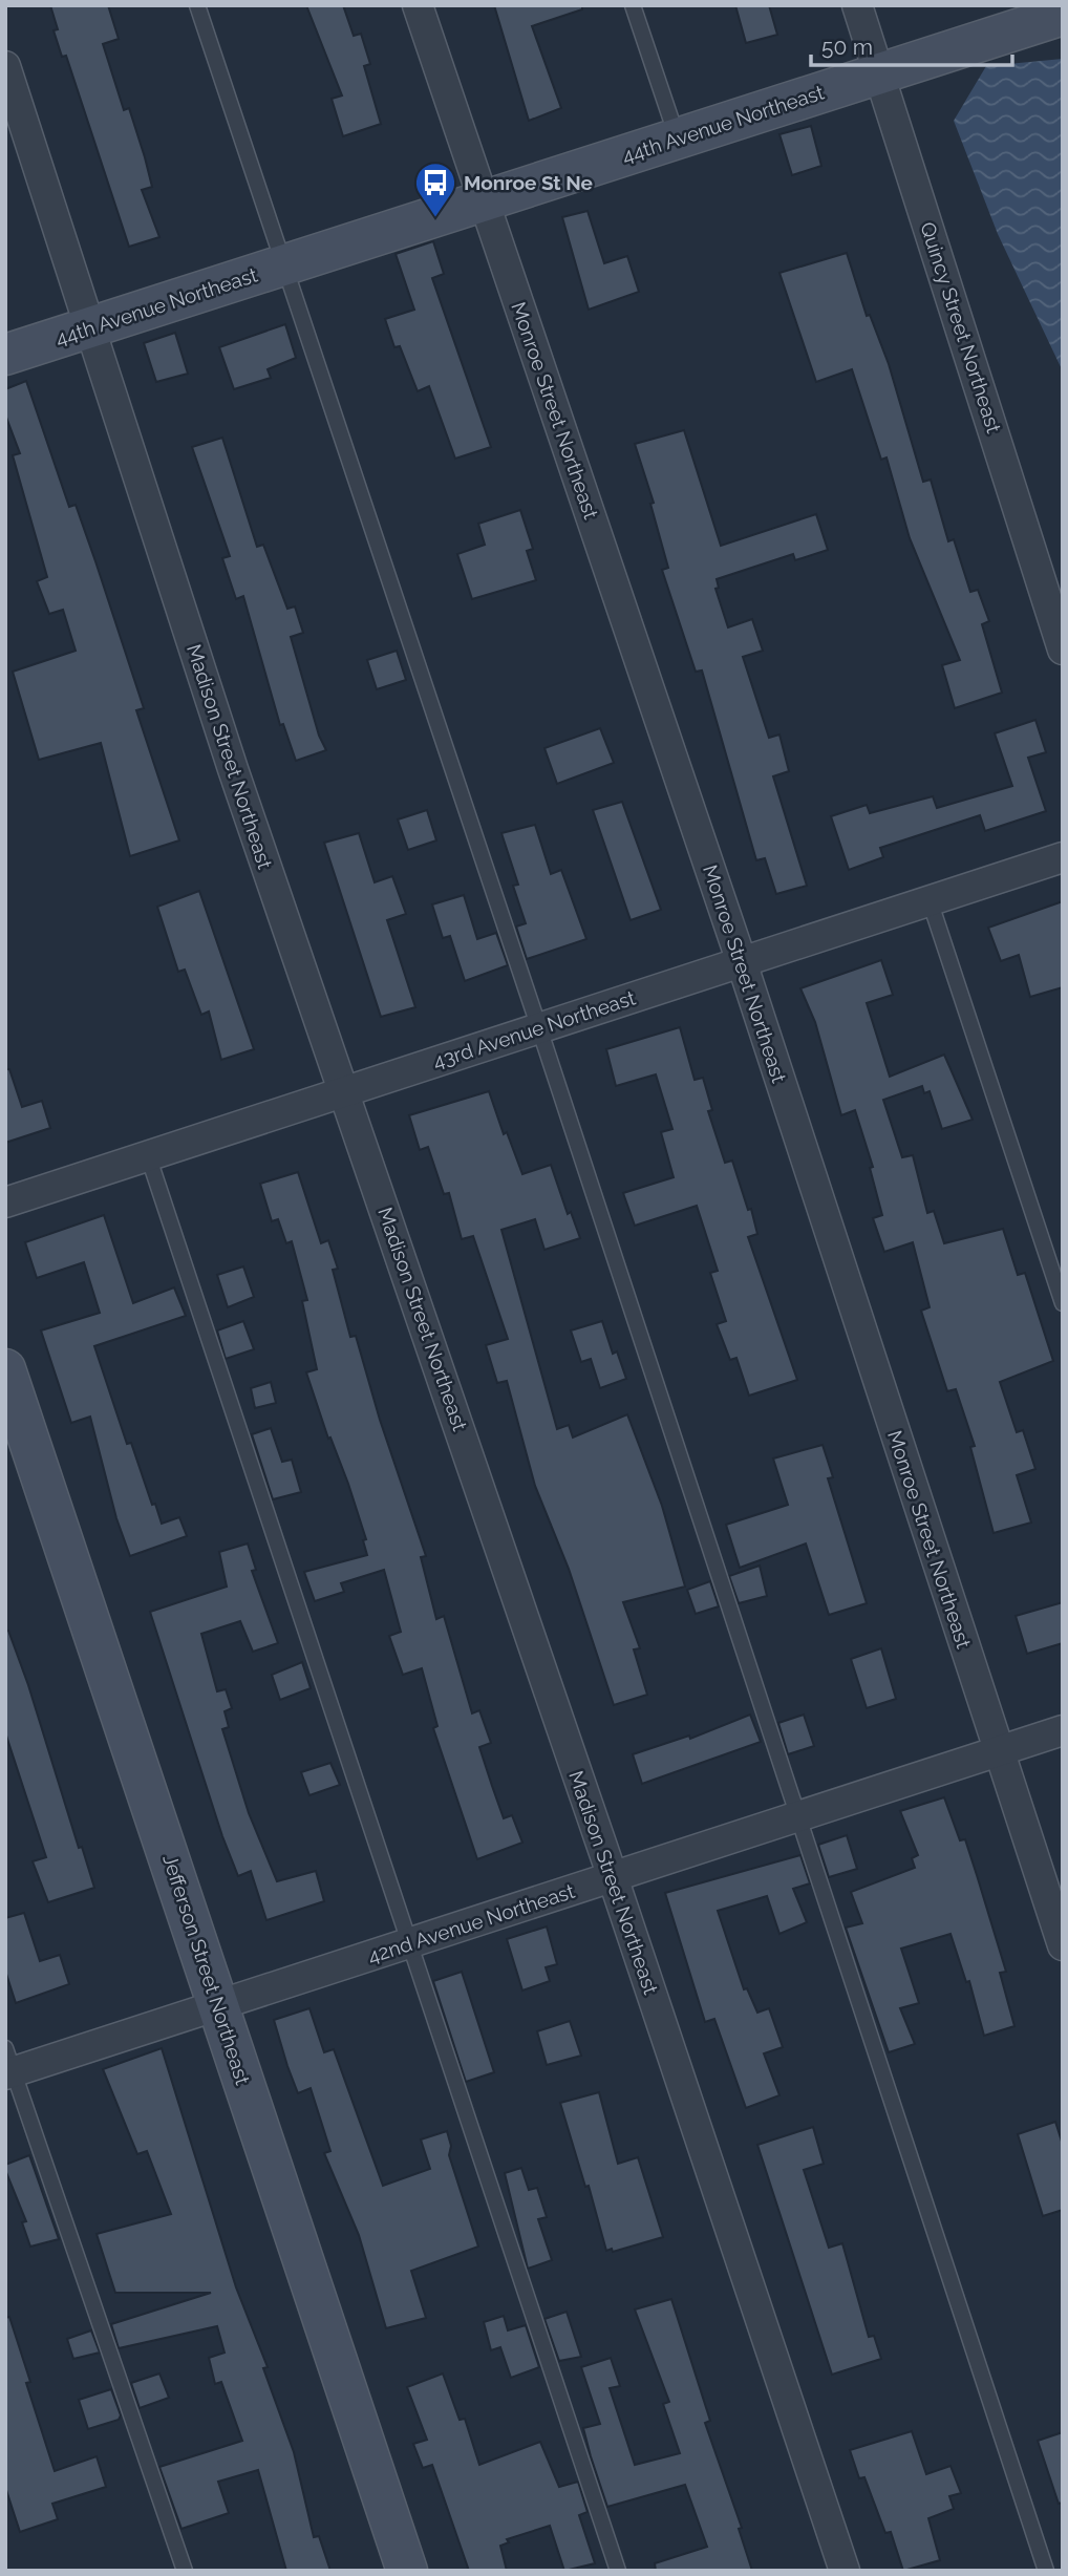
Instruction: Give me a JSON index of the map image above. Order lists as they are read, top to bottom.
{
  "streets": {
    "street": [
      "44th Avenue Northeast",
      "Quincy Street Northeast",
      "Monroe Street Northeast",
      "Madison Street Northeast",
      "43rd Avenue Northeast",
      "42nd Avenue Northeast",
      "Jefferson Street Northeast"
    ]
  },
  "crossings": [
    ["44th Avenue Northeast", "Quincy Street Northeast"],
    ["44th Avenue Northeast", "Monroe Street Northeast"],
    ["44th Avenue Northeast", "Madison Street Northeast"],
    ["Monroe Street Northeast", "43rd Avenue Northeast"],
    ["Monroe Street Northeast", "42nd Avenue Northeast"],
    ["Madison Street Northeast", "43rd Avenue Northeast"],
    ["Madison Street Northeast", "42nd Avenue Northeast"],
    ["42nd Avenue Northeast", "Jefferson Street Northeast"]
  ],
  "places": {
    "bus stop": ["Monroe St Ne"]
  },
  "scale_bar": "50 m"
}
